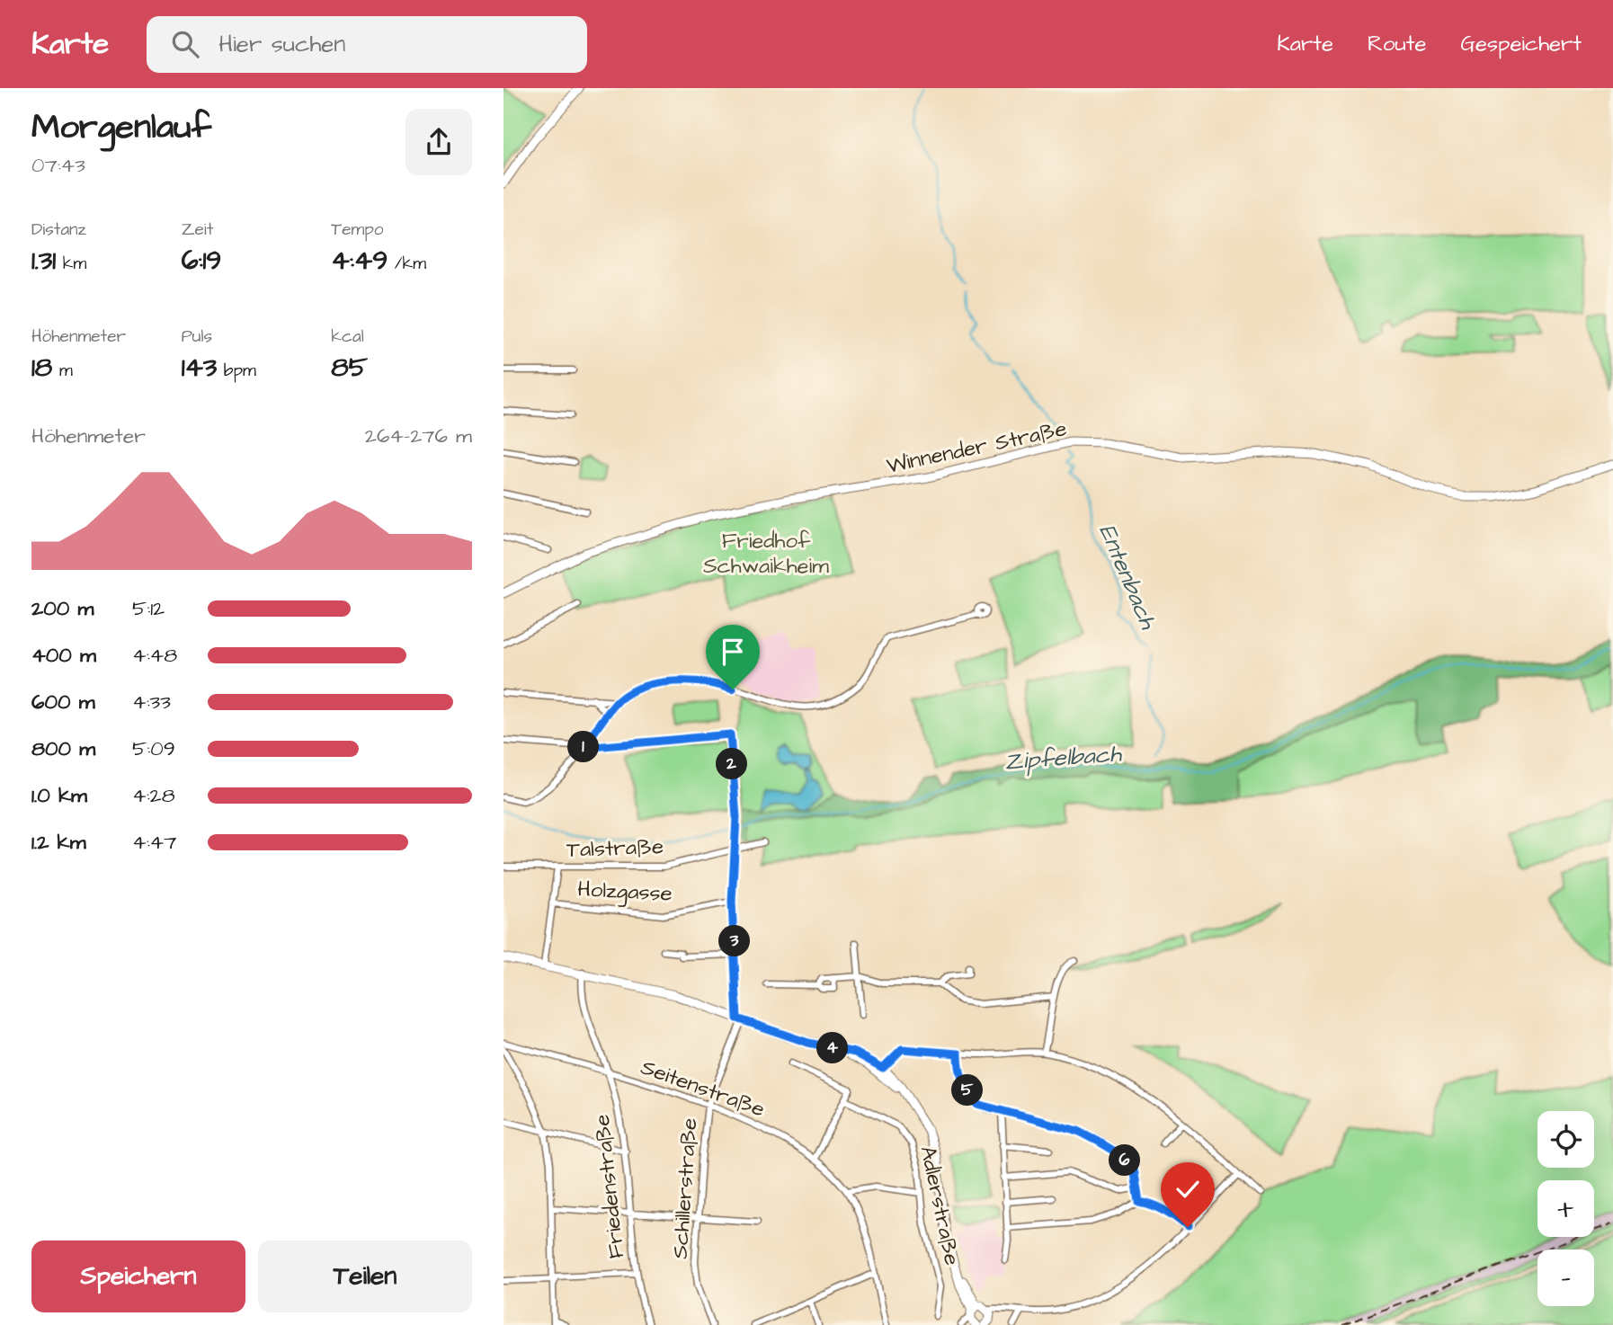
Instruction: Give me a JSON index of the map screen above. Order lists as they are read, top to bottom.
{
  "streets": {
    "main road": ["Winnender Straße"],
    "street": [
      "Talstraße",
      "Holzgasse",
      "Seitenstraße",
      "Friedenstraße",
      "Schillerstraße",
      "Adlerstraße"
    ]
  },
  "crossings": [
    ["Talstraße", "Schillerstraße"],
    ["Holzgasse", "Schillerstraße"],
    ["Seitenstraße", "Friedenstraße"],
    ["Seitenstraße", "Schillerstraße"]
  ],
  "water": ["Entenbach", "Zipfelbach"],
  "parks": ["Friedhof Schwaikheim"],
  "page": {
    "header": "Karte",
    "search": "Hier suchen",
    "nav": ["Karte", "Route", "Gespeichert"],
    "heading": ["Morgenlauf", "07:43"],
    "stats": [
      ["Distanz", "1.31 km"],
      ["Zeit", "6:19"],
      ["Tempo", "4:49 /km"],
      ["Höhenmeter", "18 m"],
      ["Puls", "143 bpm"],
      ["kcal", "85"]
    ],
    "chart": ["Höhenmeter", "264–276 m"],
    "list": [
      {
        "name": "200 m",
        "note": "5:12"
      },
      {
        "name": "400 m",
        "note": "4:48"
      },
      {
        "name": "600 m",
        "note": "4:33"
      },
      {
        "name": "800 m",
        "note": "5:09"
      },
      {
        "name": "1.0 km",
        "note": "4:28"
      },
      {
        "name": "1.2 km",
        "note": "4:47"
      }
    ],
    "pins": [
      "1",
      "2",
      "3",
      "4",
      "5",
      "6"
    ],
    "map_buttons": ["+", "−"],
    "buttons": ["Speichern", "Teilen"]
  }
}
